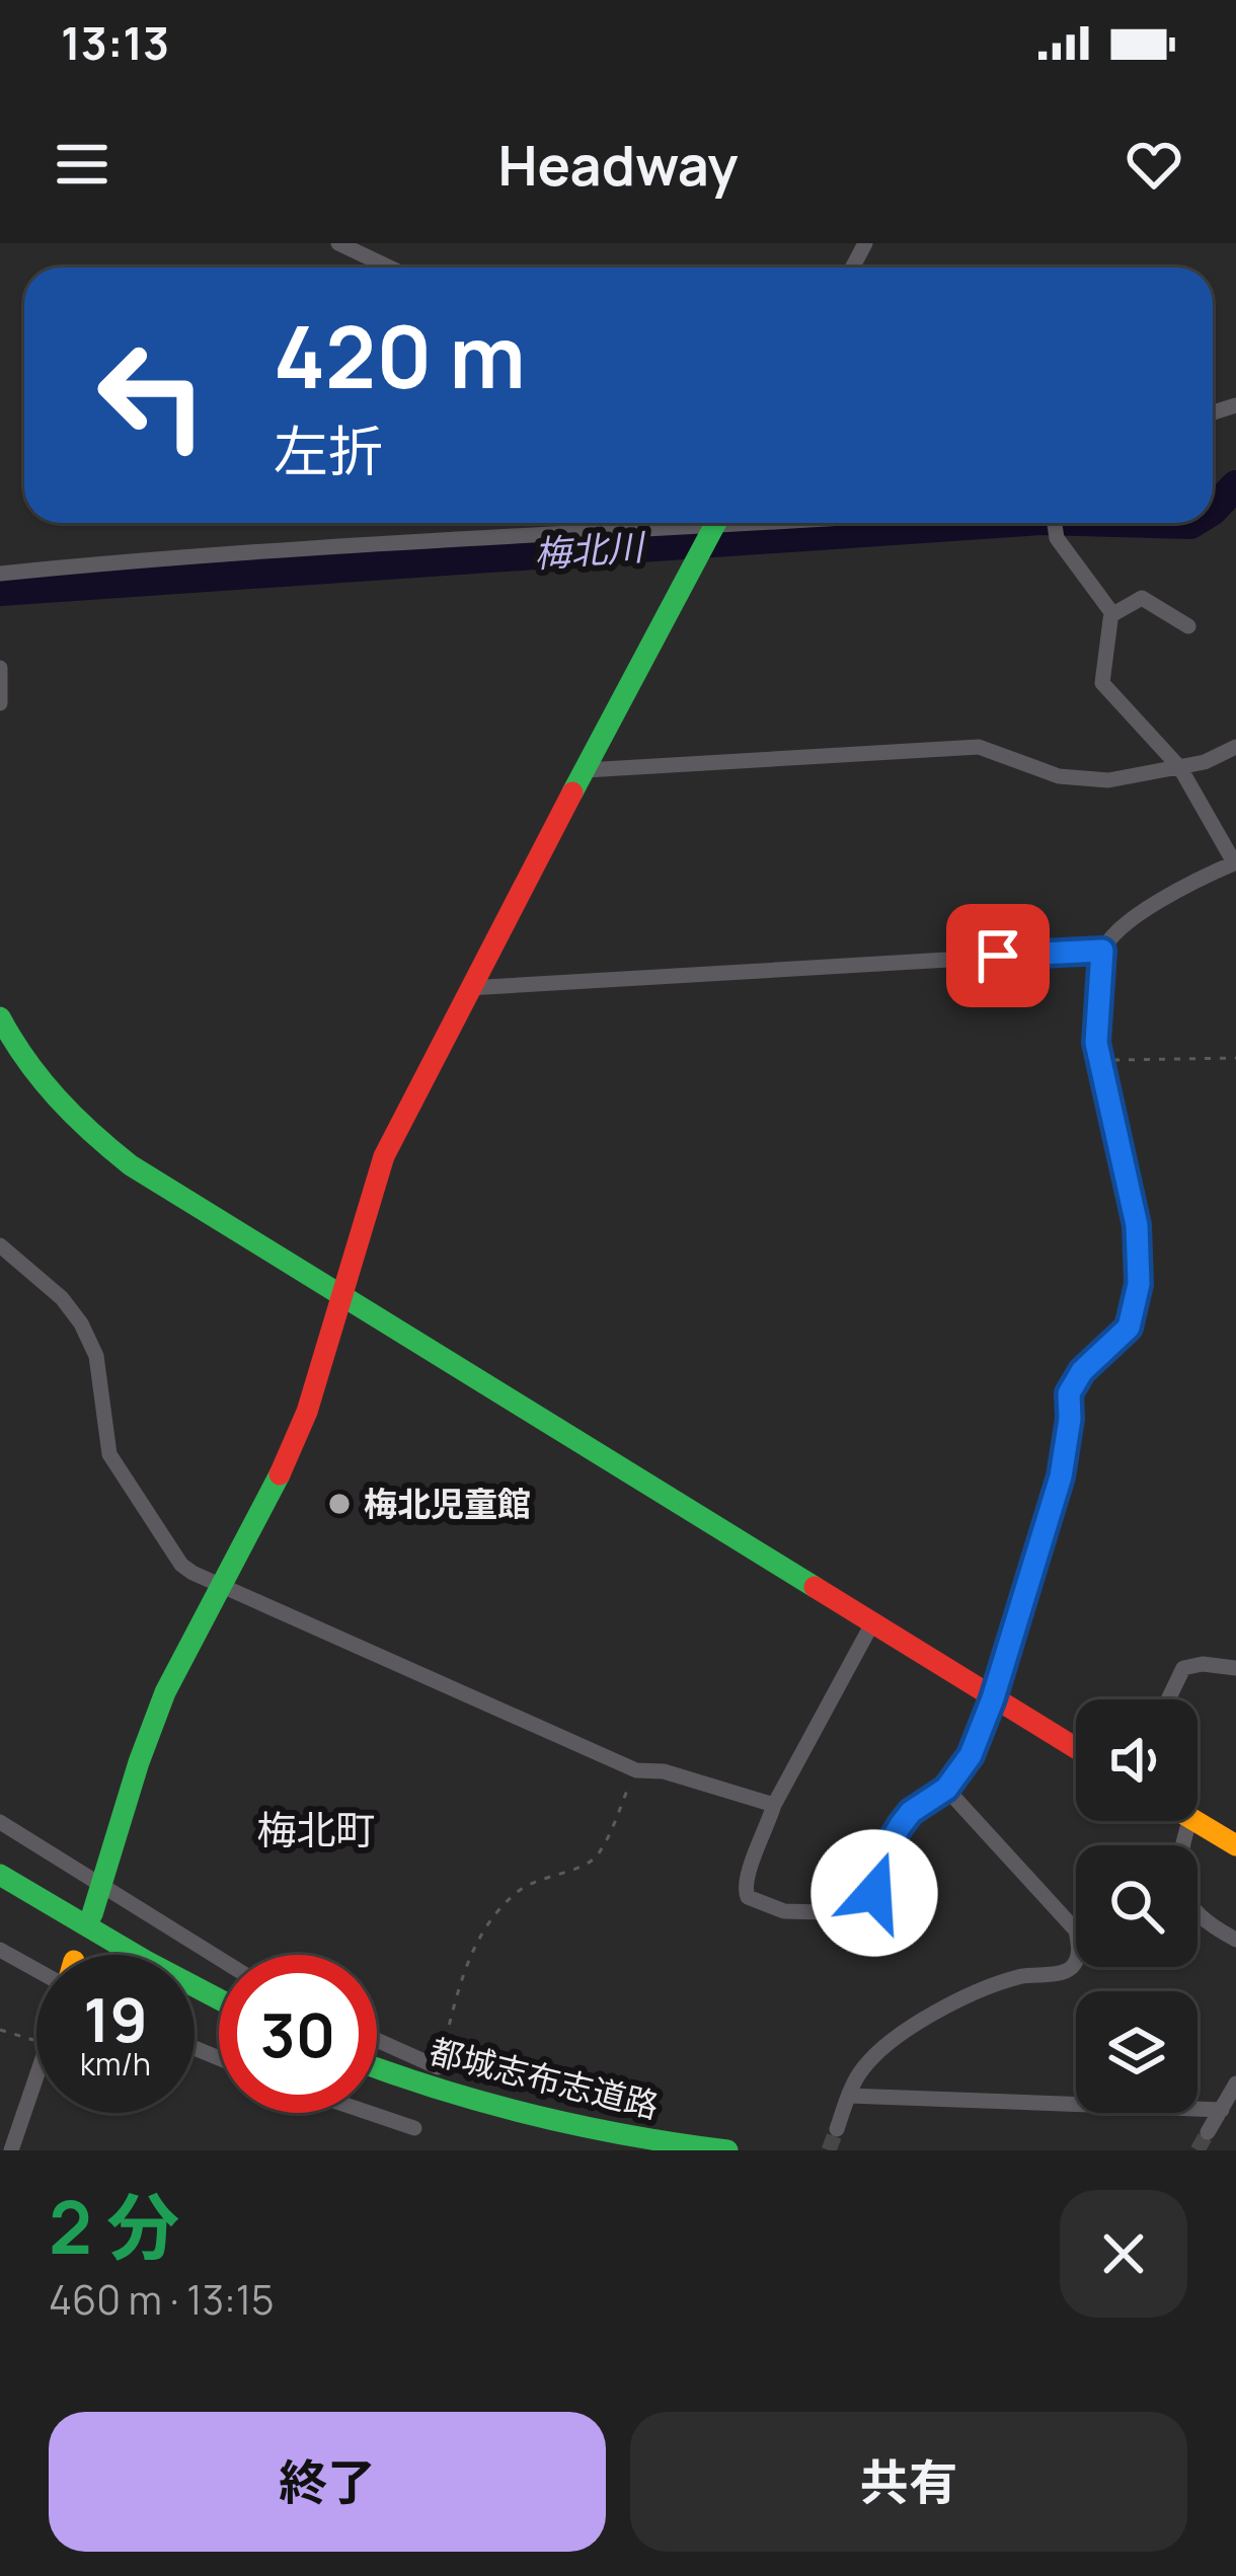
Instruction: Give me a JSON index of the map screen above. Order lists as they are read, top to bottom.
{
  "streets": {
    "main road": ["都城志布志道路"]
  },
  "districts": ["梅北町"],
  "water": ["梅北川"],
  "places": ["梅北児童館"],
  "page": {
    "status": "13:13",
    "header": "Headway",
    "turn": ["420 m", "左折"],
    "speed": "19 km/h",
    "limit": "30",
    "heading": ["2 分", "460 m · 13:15"],
    "buttons": ["終了", "共有"]
  }
}
